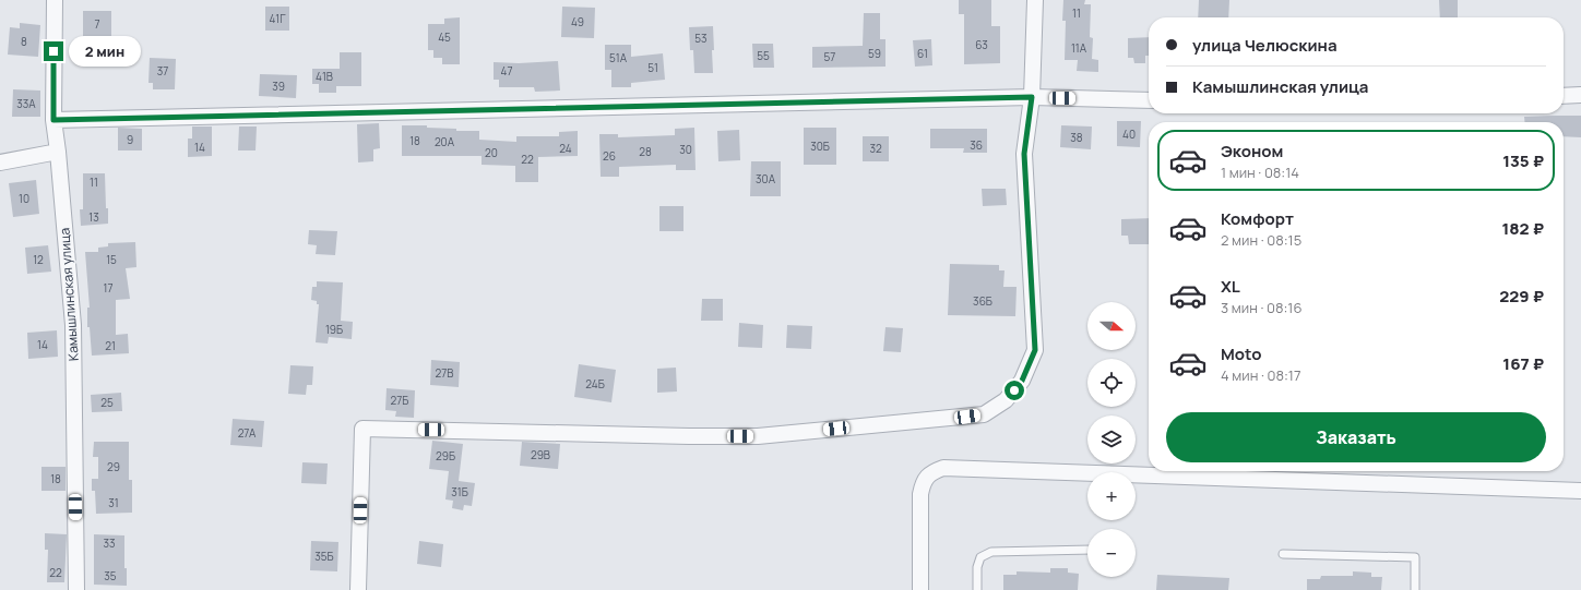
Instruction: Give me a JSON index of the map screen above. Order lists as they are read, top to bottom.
{
  "streets": {
    "street": ["Камышлинская улица"]
  },
  "house_numbers": [
    "11",
    "41Г",
    "49",
    "7",
    "45",
    "53",
    "8",
    "63",
    "11А",
    "59",
    "61",
    "55",
    "57",
    "51А",
    "51",
    "37",
    "47",
    "41В",
    "39",
    "33А",
    "40",
    "38",
    "9",
    "18",
    "20А",
    "36",
    "30Б",
    "14",
    "24",
    "32",
    "30",
    "28",
    "20",
    "26",
    "22",
    "30А",
    "11",
    "10",
    "13",
    "12",
    "15",
    "17",
    "36Б",
    "19Б",
    "14",
    "21",
    "27В",
    "24Б",
    "27Б",
    "25",
    "27А",
    "29В",
    "29Б",
    "29",
    "18",
    "31Б",
    "31",
    "33",
    "35Б",
    "22",
    "35"
  ],
  "north": "right",
  "page": {
    "banner": ["улица Челюскина", "Камышлинская улица"],
    "bubble": "2 мин",
    "list": [
      {
        "name": "Эконом",
        "note": "1 мин · 08:14",
        "value": "135 ₽"
      },
      {
        "name": "Комфорт",
        "note": "2 мин · 08:15",
        "value": "182 ₽"
      },
      {
        "name": "XL",
        "note": "3 мин · 08:16",
        "value": "229 ₽"
      },
      {
        "name": "Moto",
        "note": "4 мин · 08:17",
        "value": "167 ₽"
      }
    ],
    "map_buttons": ["+", "−"],
    "buttons": "Заказать"
  }
}
